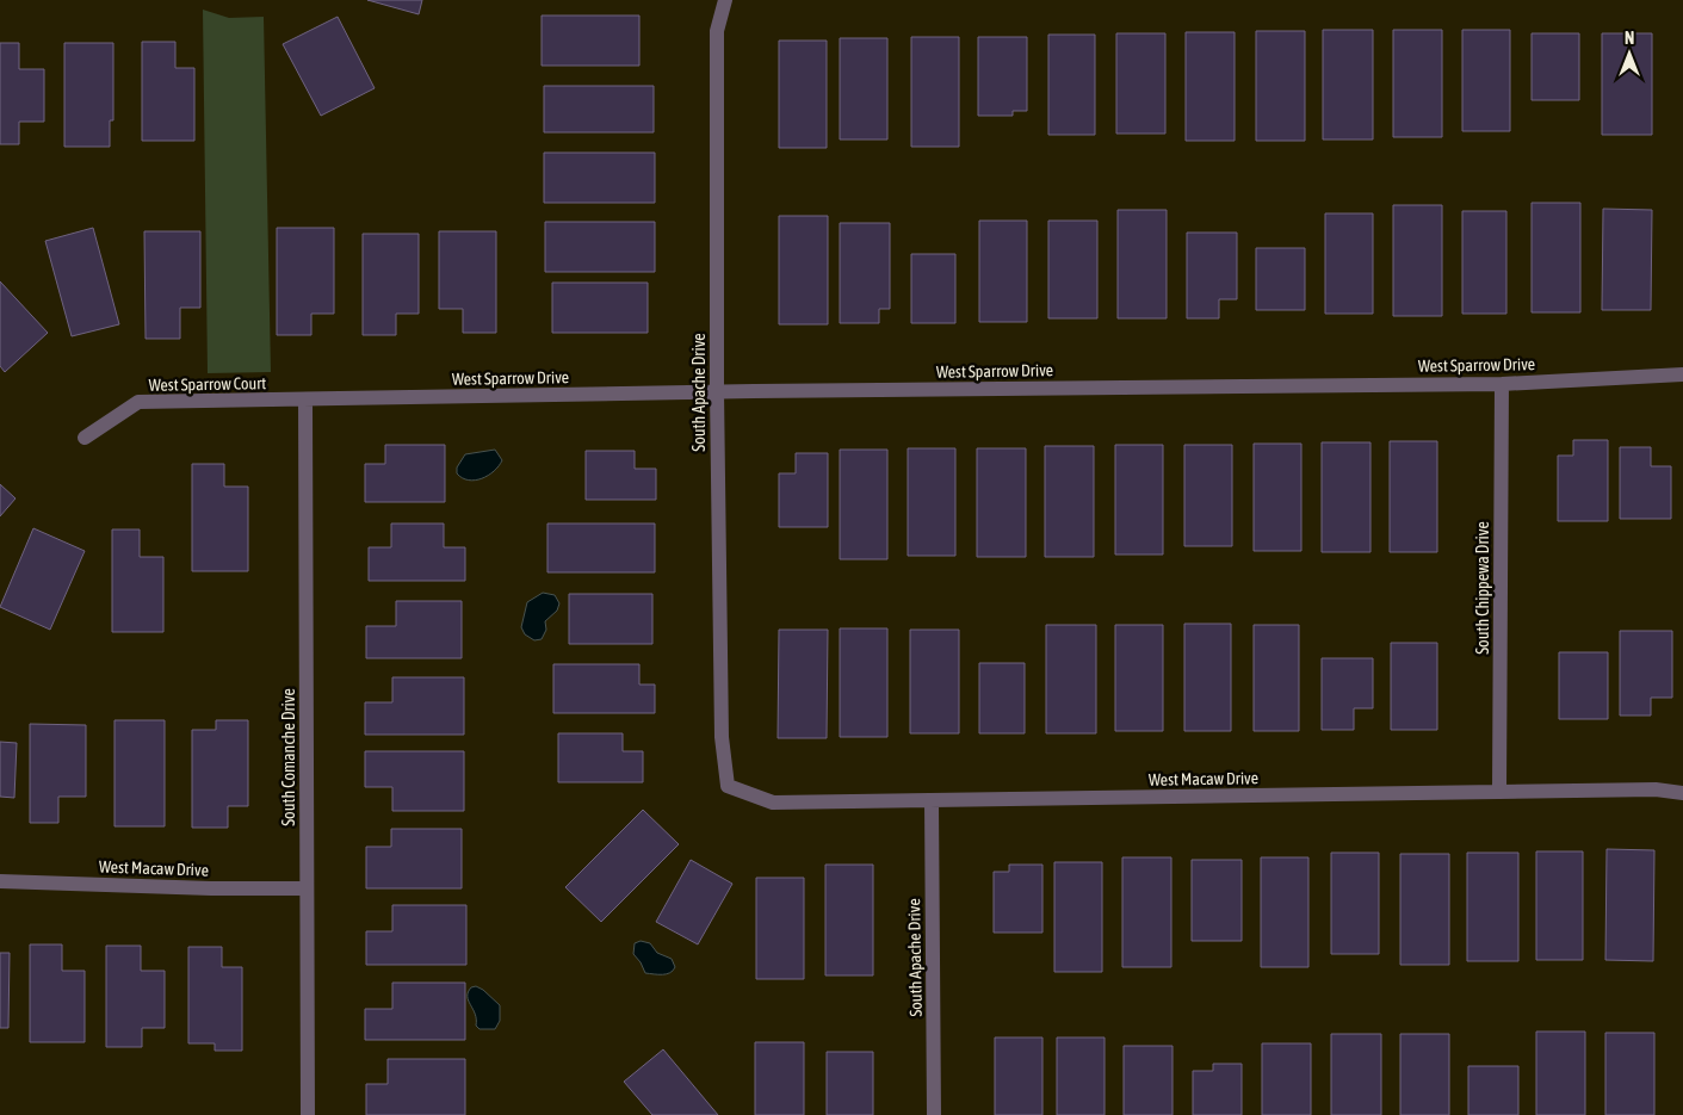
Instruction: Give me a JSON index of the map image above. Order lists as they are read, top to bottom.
{
  "streets": {
    "street": [
      "West Sparrow Drive",
      "West Sparrow Court",
      "South Apache Drive",
      "South Chippewa Drive",
      "South Comanche Drive",
      "West Macaw Drive"
    ]
  },
  "crossings": [
    ["West Sparrow Drive", "West Sparrow Court"],
    ["West Sparrow Drive", "South Apache Drive"],
    ["West Sparrow Drive", "South Chippewa Drive"],
    ["West Sparrow Drive", "South Comanche Drive"],
    ["West Sparrow Court", "South Comanche Drive"],
    ["South Apache Drive", "West Macaw Drive"],
    ["South Chippewa Drive", "West Macaw Drive"],
    ["South Comanche Drive", "West Macaw Drive"]
  ],
  "north": "top"
}
